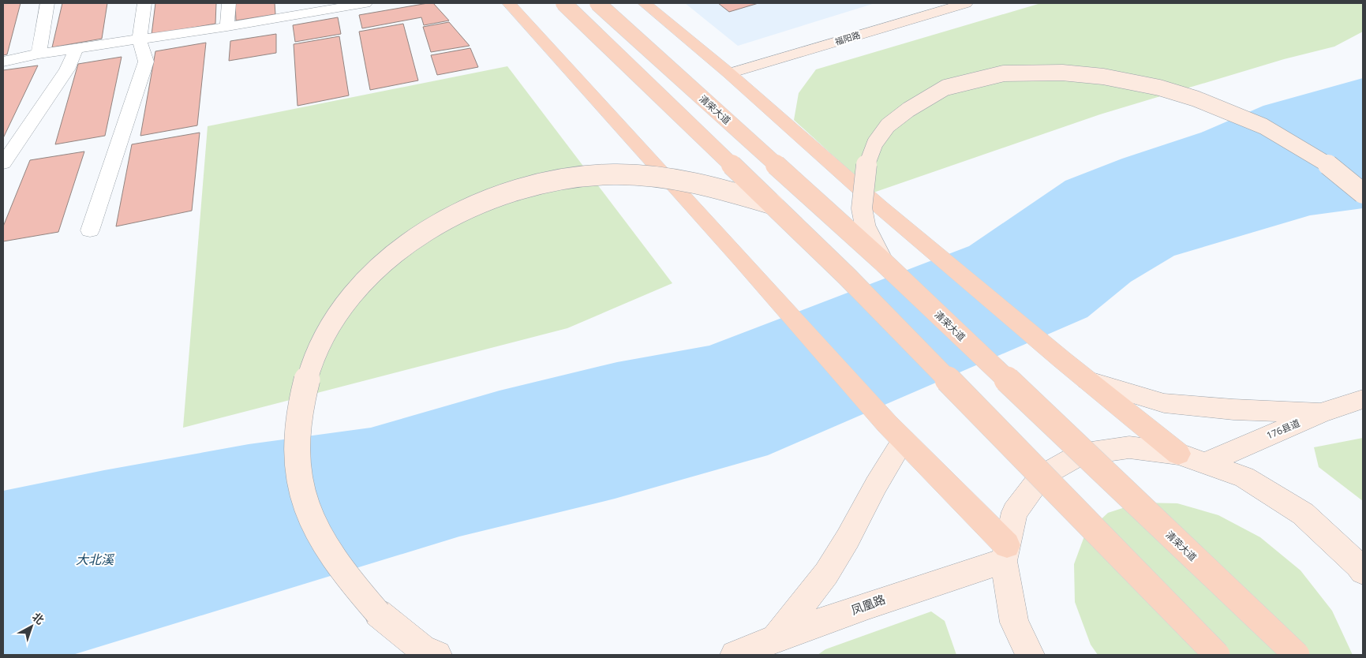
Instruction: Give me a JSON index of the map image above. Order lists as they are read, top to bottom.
{
  "streets": {
    "main road": ["清荣大道"],
    "street": ["福阳路", "176县道", "凤凰路"]
  },
  "water": ["大北溪"],
  "north": "top right"
}
